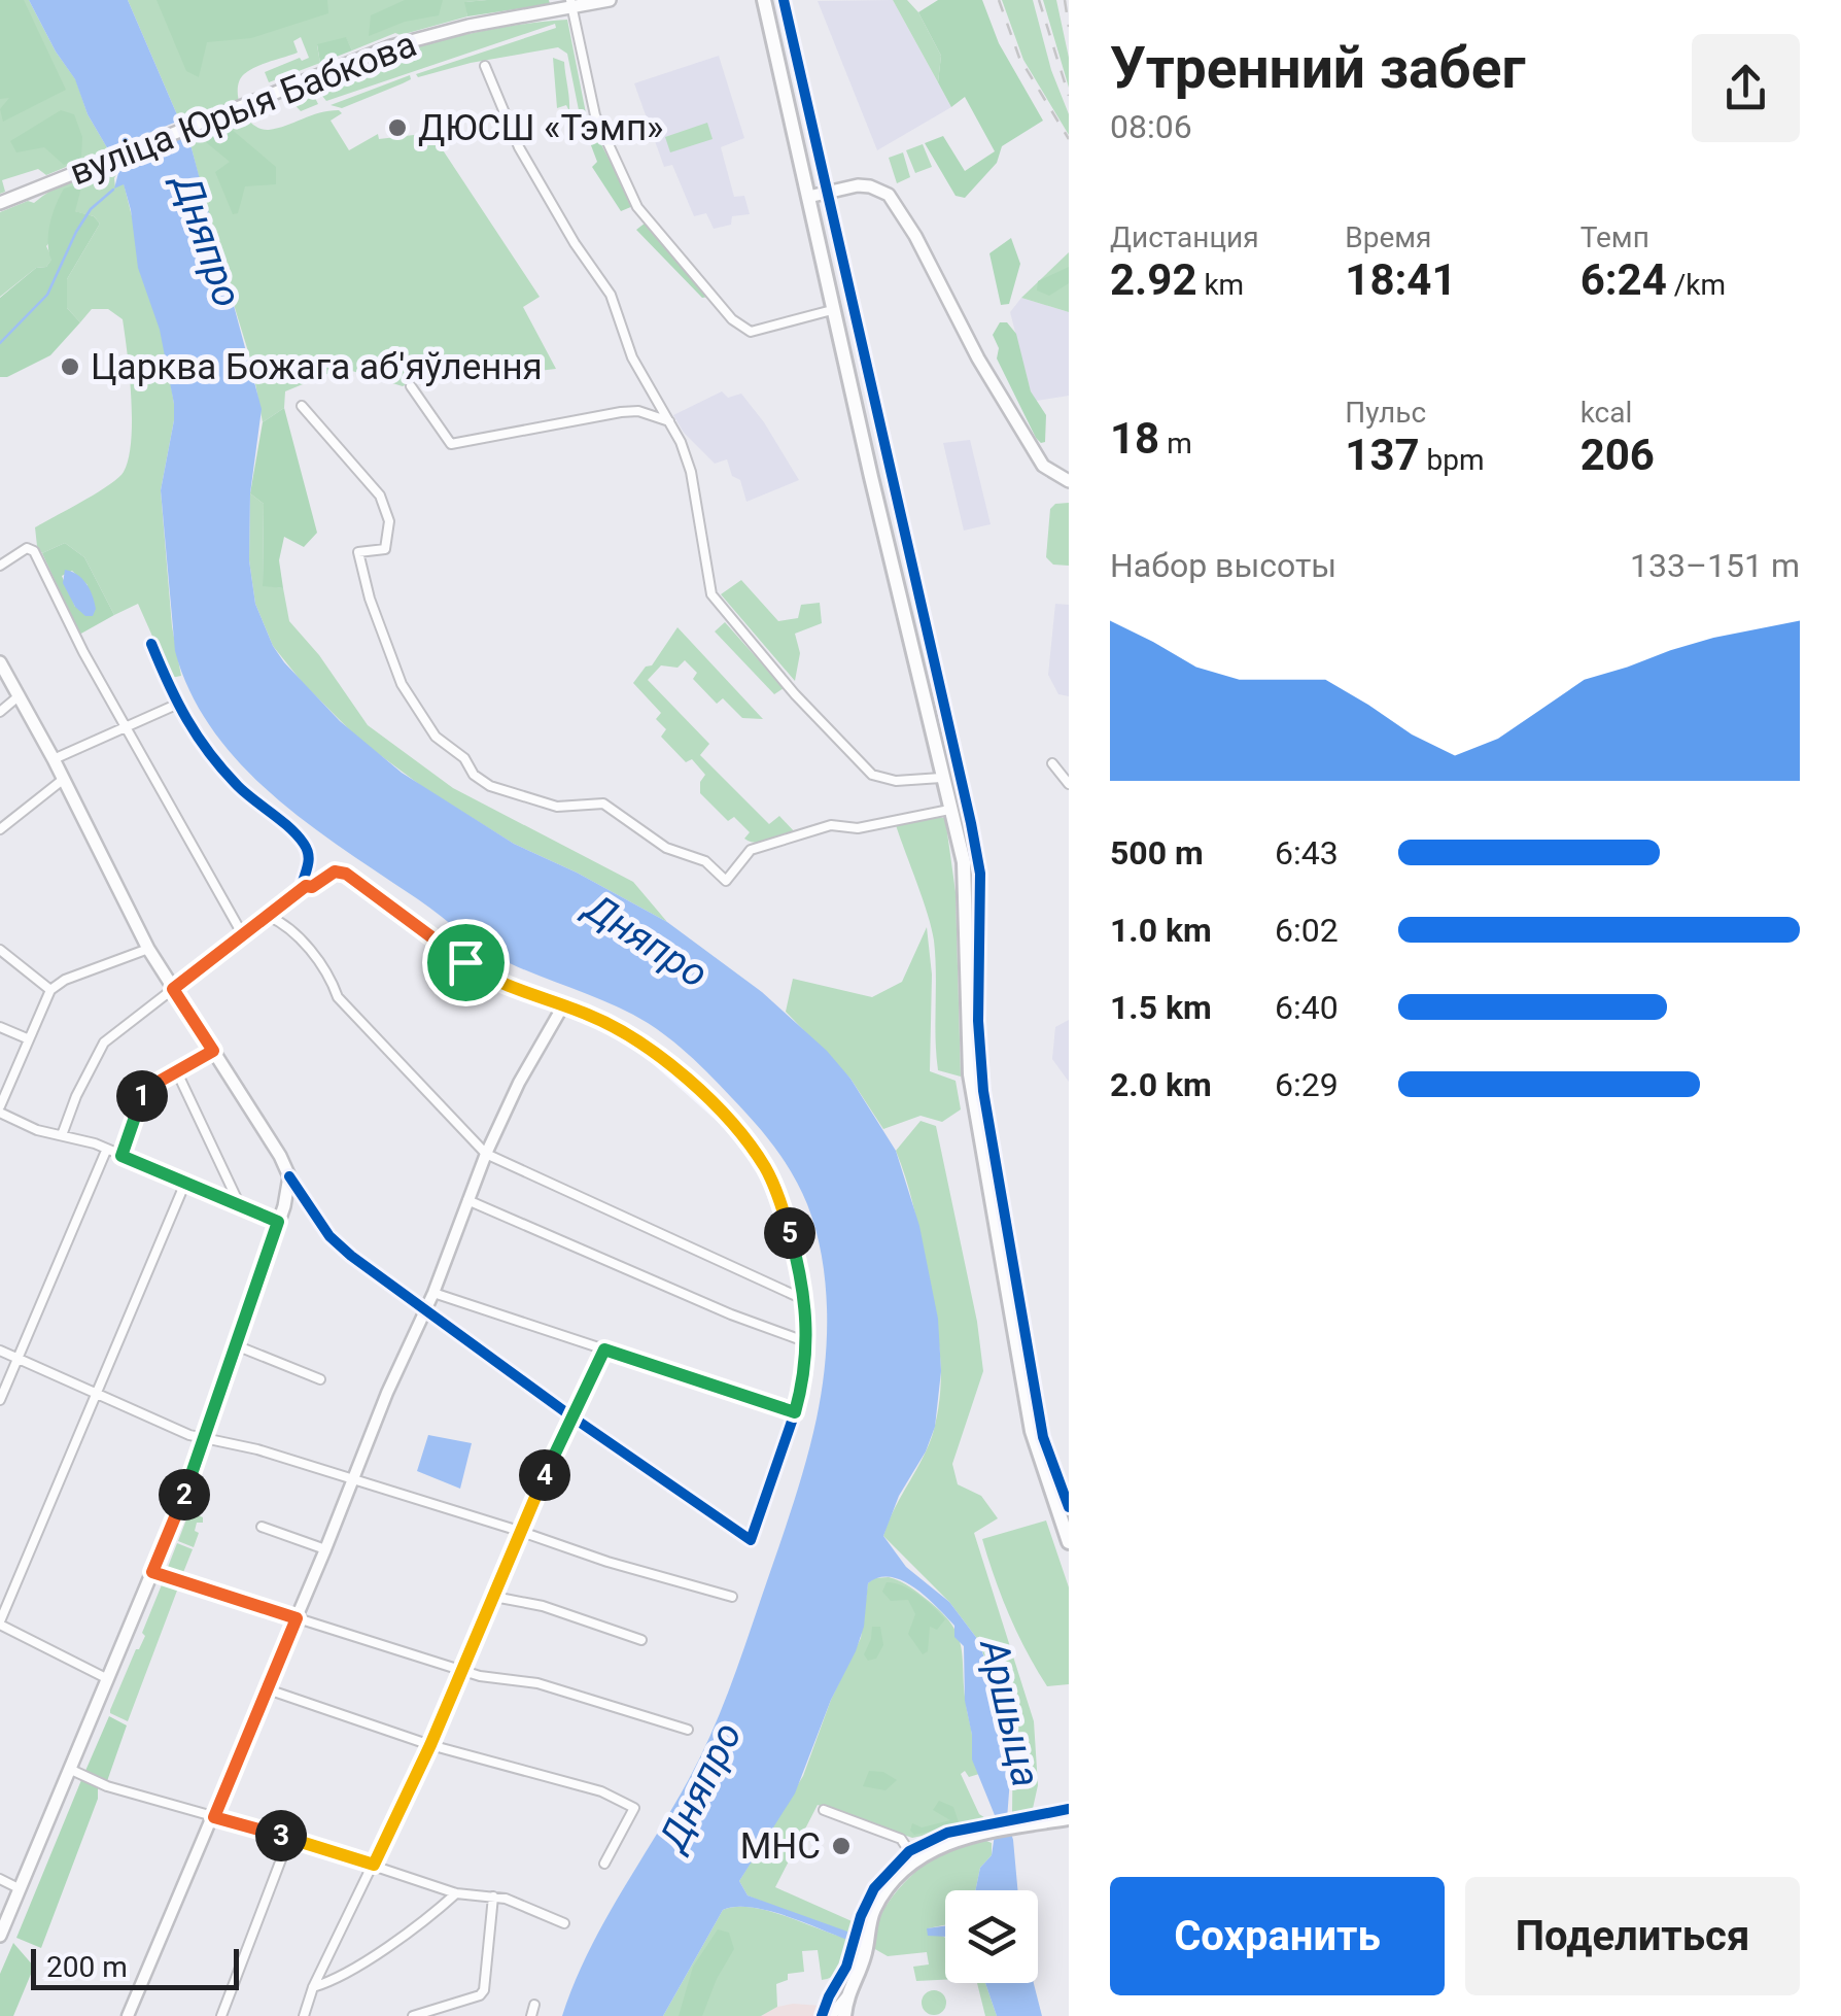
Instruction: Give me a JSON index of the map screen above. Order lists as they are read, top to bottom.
{
  "streets": {
    "main road": ["вуліца Юрыя Бабкова"]
  },
  "water": ["Дняпро", "Аршыца"],
  "places": ["ДЮСШ «Тэмп»", "Царква Божага аб'яўлення", "МНС"],
  "scale_bar": "200 m",
  "page": {
    "heading": ["Утренний забег", "08:06"],
    "stats": [
      ["Дистанция", "2.92 km"],
      ["Время", "18:41"],
      ["Темп", "6:24 /km"],
      ["18 m"],
      ["Пульс", "137 bpm"],
      ["kcal", "206"]
    ],
    "chart": ["Набор высоты", "133–151 m"],
    "list": [
      {
        "name": "500 m",
        "note": "6:43"
      },
      {
        "name": "1.0 km",
        "note": "6:02"
      },
      {
        "name": "1.5 km",
        "note": "6:40"
      },
      {
        "name": "2.0 km",
        "note": "6:29"
      }
    ],
    "pins": [
      "1",
      "5",
      "4",
      "2",
      "3"
    ],
    "buttons": ["Сохранить", "Поделиться"],
    "scale": "200 m"
  }
}
